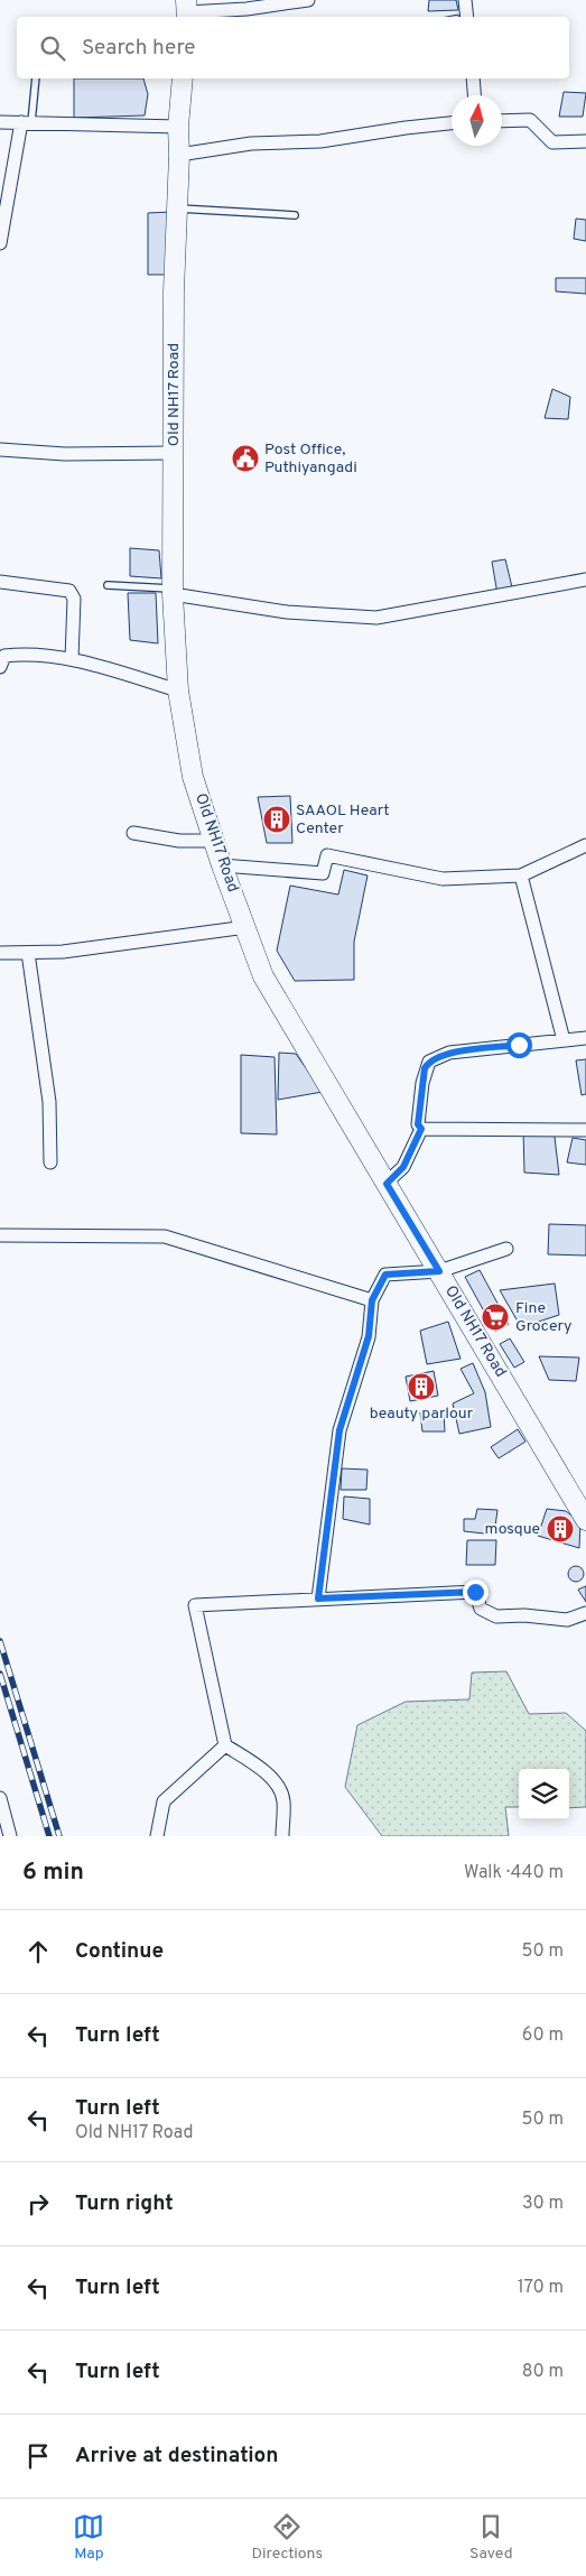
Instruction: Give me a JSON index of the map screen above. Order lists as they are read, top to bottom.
{
  "streets": {
    "main road": ["Old NH17 Road"]
  },
  "places": {
    "public building": ["Post Office, Puthiyangadi"],
    "building": ["SAAOL Heart Center", "beauty parlour", "mosque"],
    "supermarket": ["Fine Grocery"]
  },
  "north": "top",
  "page": {
    "search": "Search here",
    "heading": ["6 min", "Walk · 440 m"],
    "list": [
      ["Continue", "50 m"],
      ["Turn left", "60 m"],
      ["Turn left", "Old NH17 Road", "50 m"],
      ["Turn right", "30 m"],
      ["Turn left", "170 m"],
      ["Turn left", "80 m"],
      "Arrive at destination"
    ],
    "nav": ["Map", "Directions", "Saved"]
  }
}
